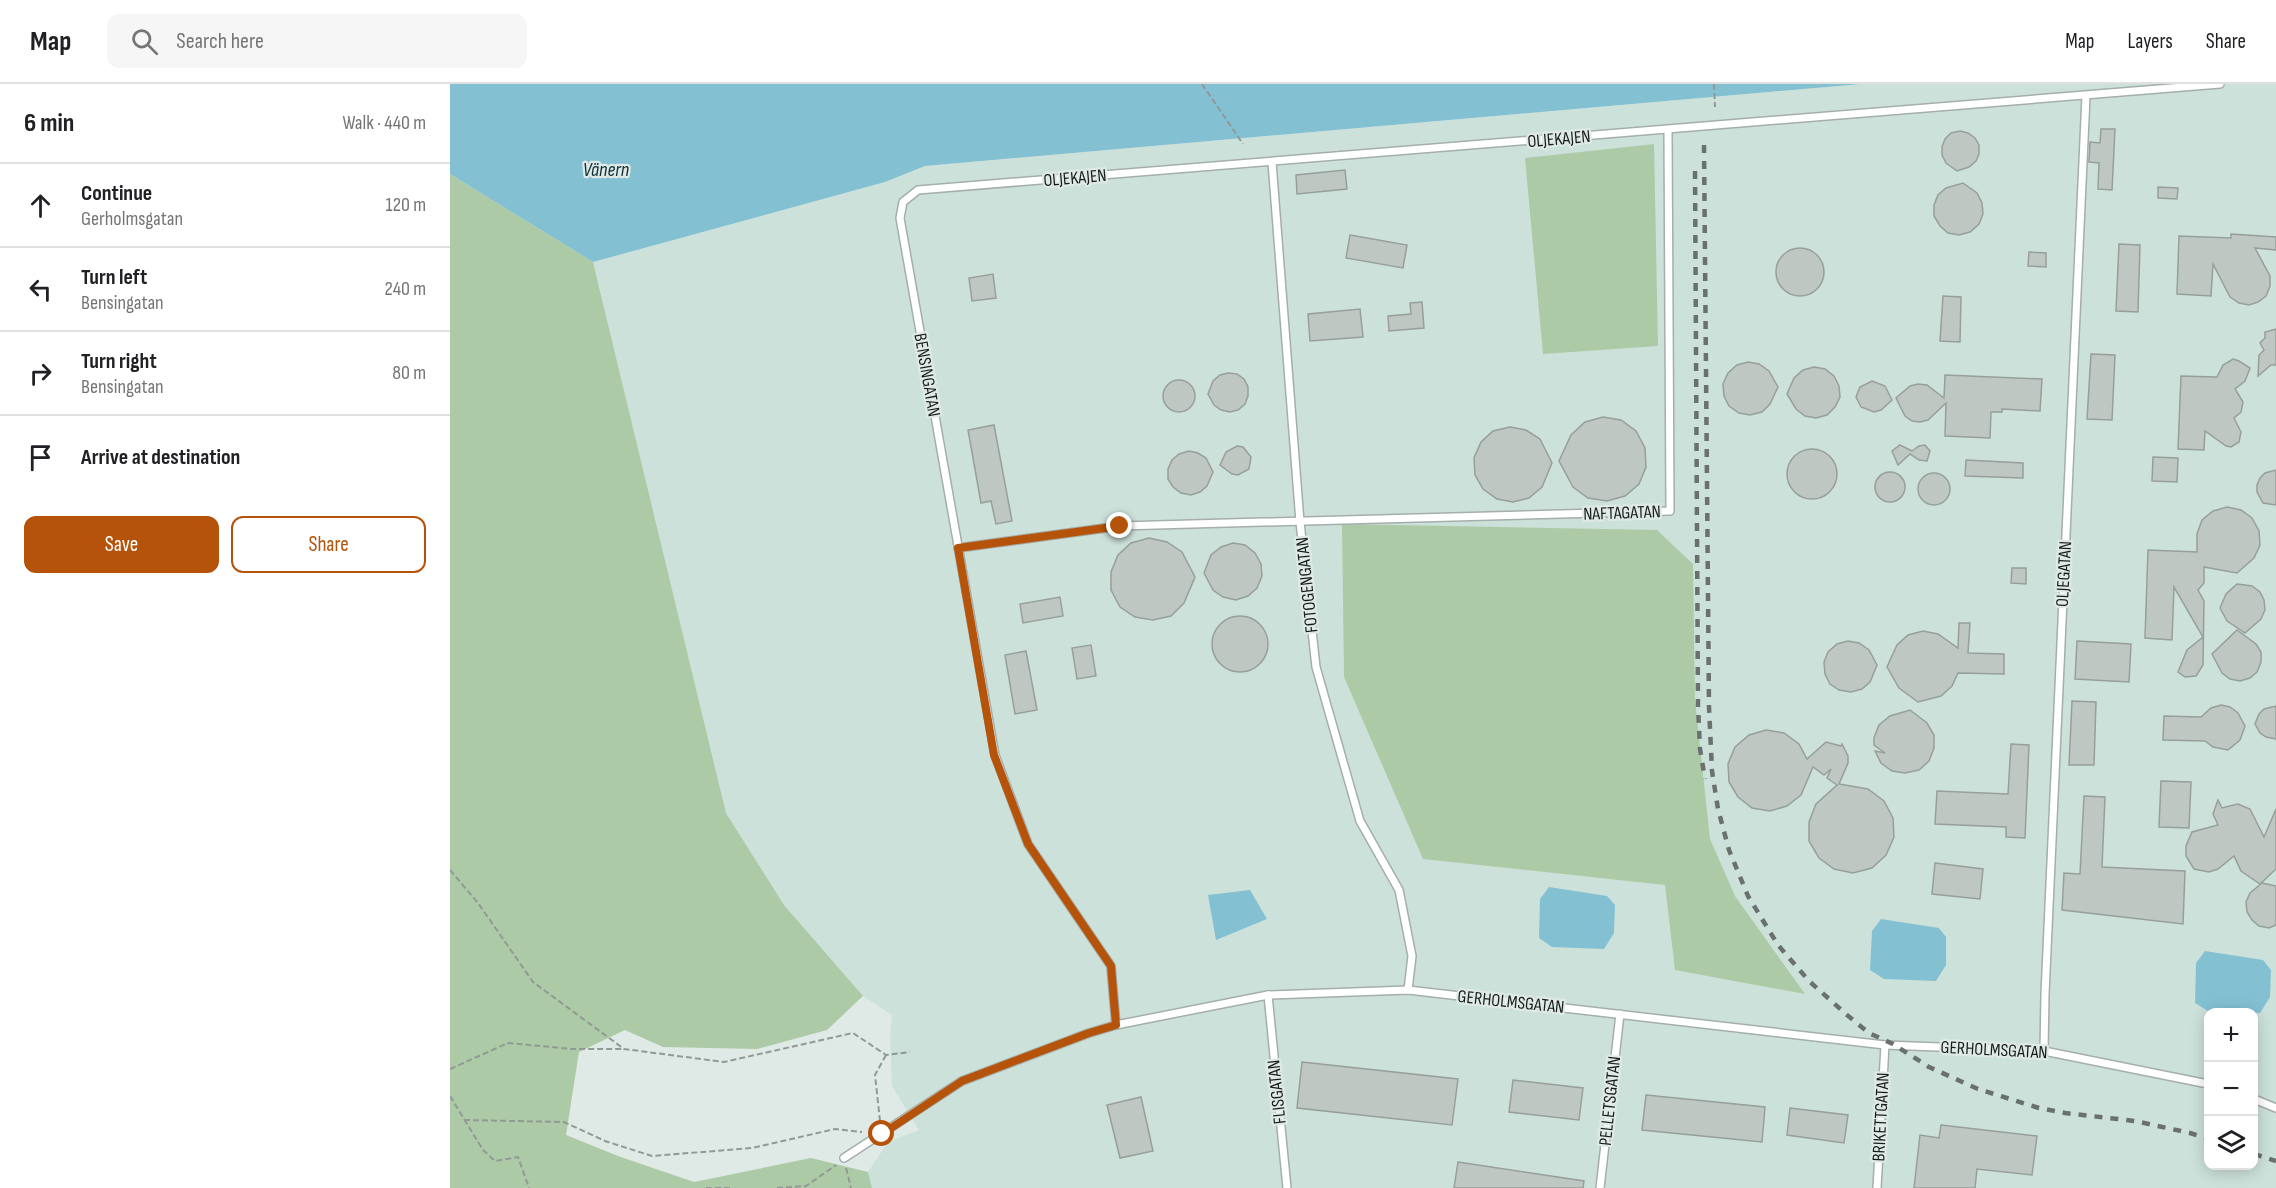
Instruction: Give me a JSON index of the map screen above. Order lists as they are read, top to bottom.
{
  "streets": {
    "lane": [
      "OLJEKAJEN",
      "BENSINGATAN",
      "NAFTAGATAN",
      "OLJEGATAN",
      "FOTOGENGATAN",
      "GERHOLMSGATAN",
      "FLISGATAN",
      "PELLETSGATAN",
      "BRIKETTGATAN"
    ]
  },
  "crossings": [
    ["OLJEKAJEN", "BENSINGATAN"],
    ["OLJEKAJEN", "NAFTAGATAN"],
    ["OLJEKAJEN", "OLJEGATAN"],
    ["OLJEKAJEN", "FOTOGENGATAN"],
    ["BENSINGATAN", "GERHOLMSGATAN"],
    ["NAFTAGATAN", "FOTOGENGATAN"],
    ["OLJEGATAN", "GERHOLMSGATAN"],
    ["FOTOGENGATAN", "GERHOLMSGATAN"],
    ["GERHOLMSGATAN", "FLISGATAN"],
    ["GERHOLMSGATAN", "PELLETSGATAN"],
    ["GERHOLMSGATAN", "BRIKETTGATAN"]
  ],
  "water": ["Vänern"],
  "page": {
    "header": "Map",
    "search": "Search here",
    "nav": ["Map", "Layers", "Share"],
    "heading": ["6 min", "Walk · 440 m"],
    "list": [
      ["Continue", "Gerholmsgatan", "120 m"],
      ["Turn left", "Bensingatan", "240 m"],
      ["Turn right", "Bensingatan", "80 m"],
      "Arrive at destination"
    ],
    "buttons": ["Save", "Share"],
    "map_buttons": ["+", "−"]
  }
}
